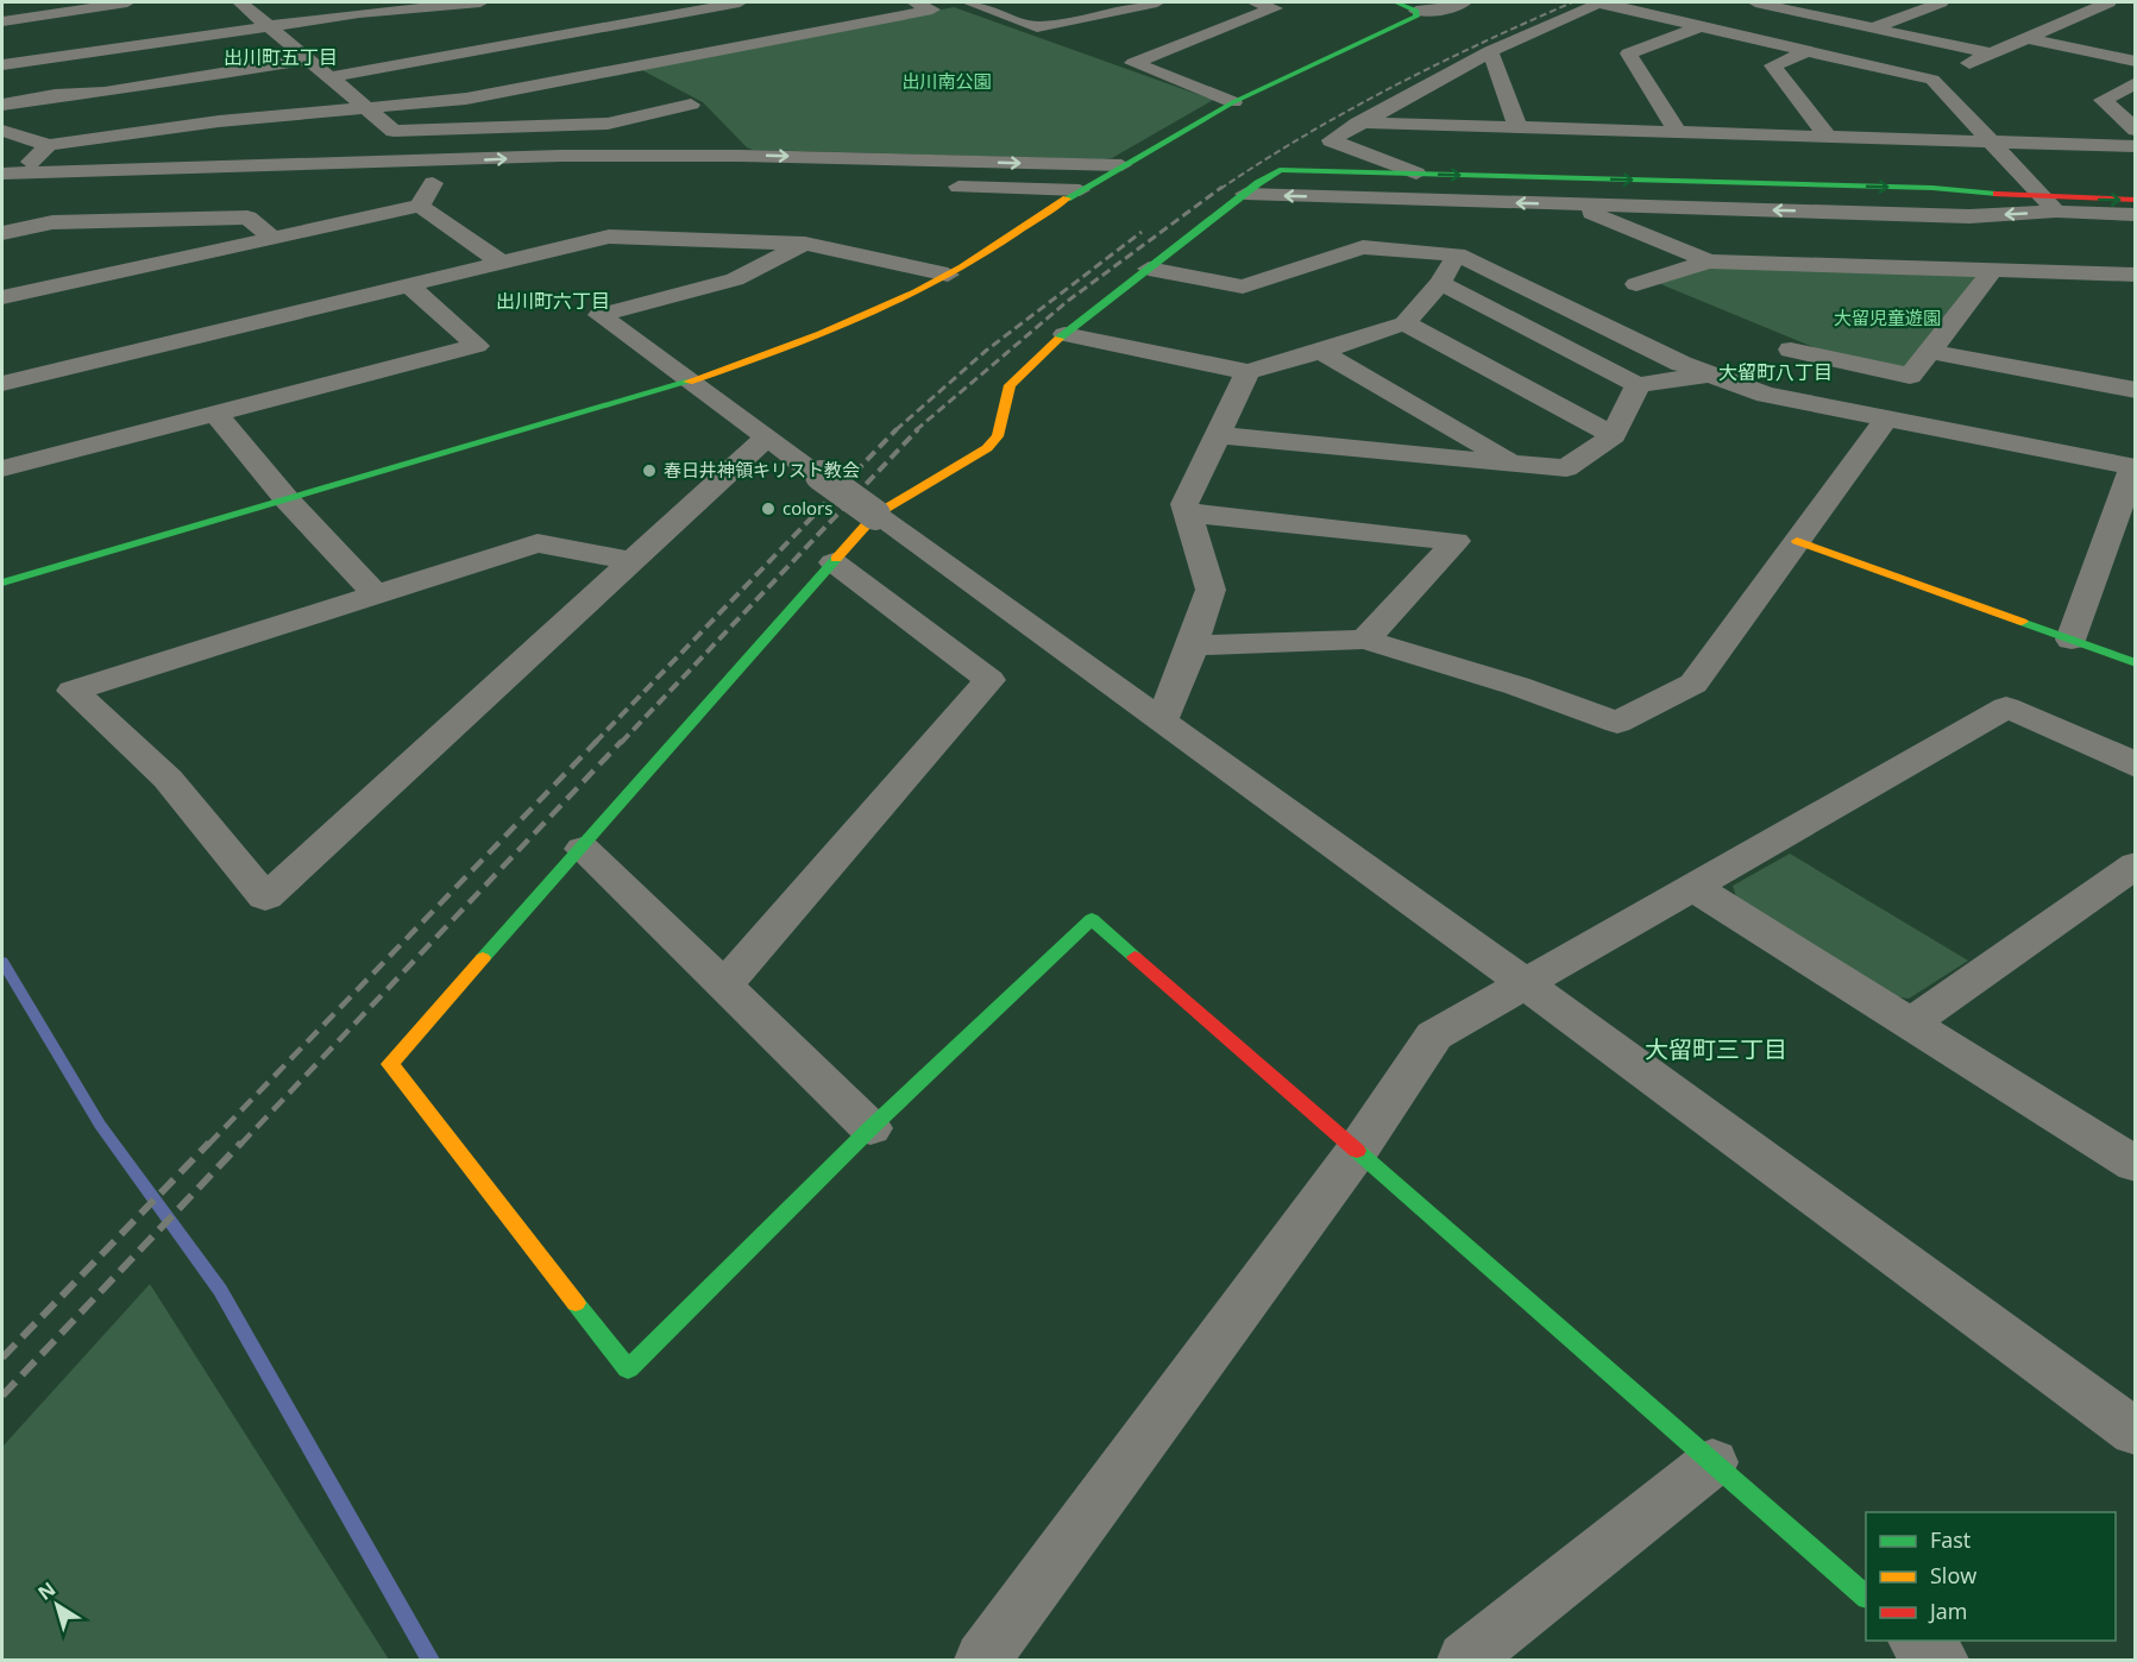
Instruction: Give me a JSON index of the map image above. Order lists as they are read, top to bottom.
{
  "districts": [
    "出川町五丁目",
    "出川町六丁目",
    "大留町八丁目",
    "大留町三丁目"
  ],
  "parks": ["出川南公園", "大留児童遊園"],
  "places": ["春日井神領キリスト教会", "colors"],
  "legend": ["Fast", "Slow", "Jam"],
  "north": "top left"
}
